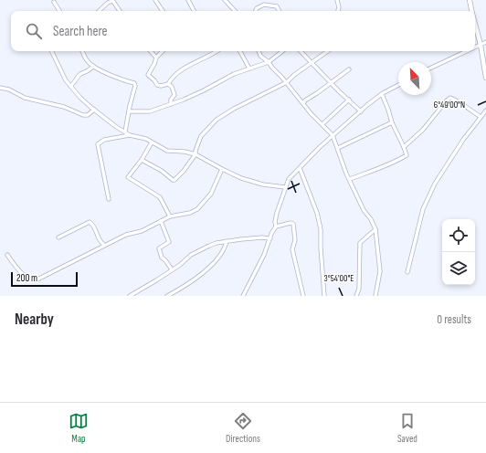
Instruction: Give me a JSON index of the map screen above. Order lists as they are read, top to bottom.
{
  "scale_bar": "200 m",
  "north": "top left",
  "page": {
    "search": "Search here",
    "scale": "200 m",
    "heading": ["Nearby", "0 results"],
    "nav": ["Map", "Directions", "Saved"]
  },
  "coordinates": ["6°49'00\"N", "3°54'00\"E"]
}
